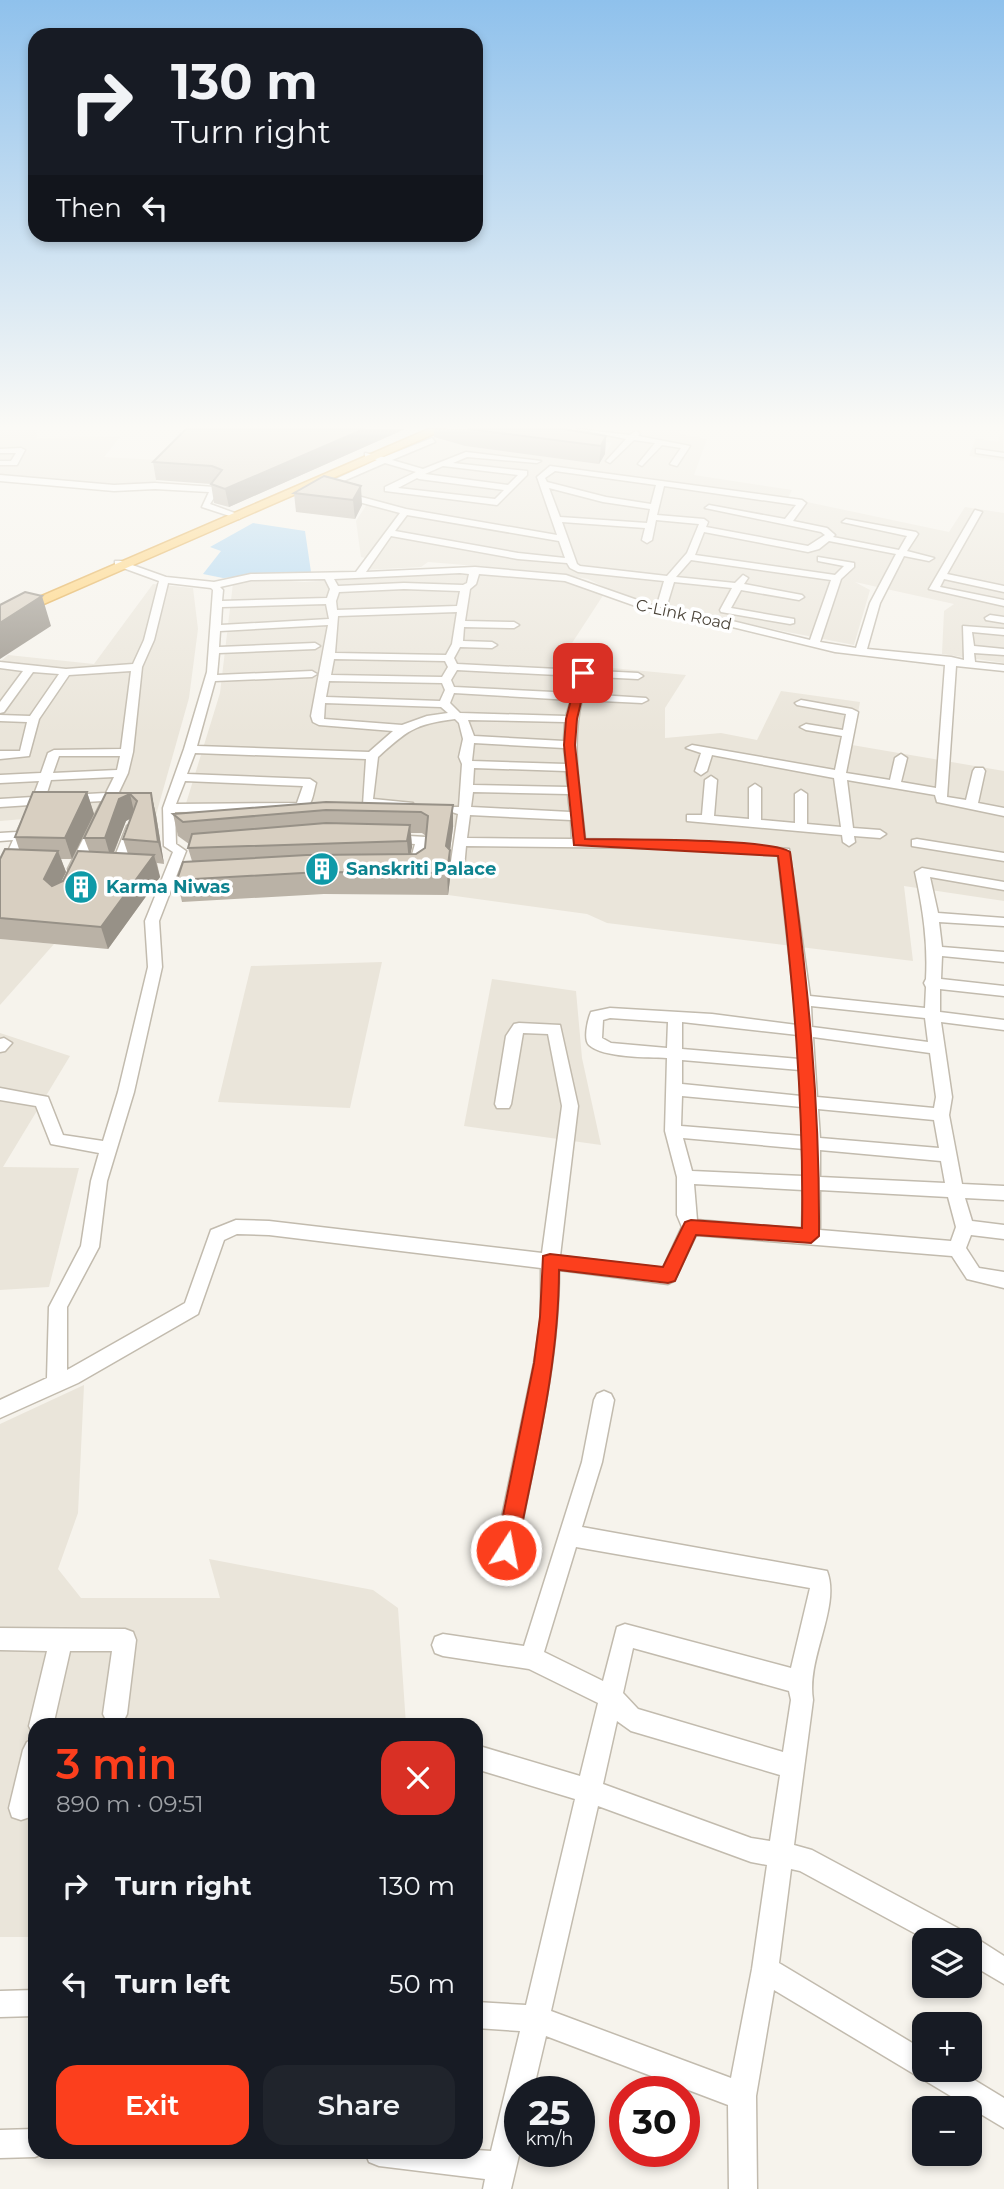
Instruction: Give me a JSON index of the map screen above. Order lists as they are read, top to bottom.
{
  "streets": {
    "street": ["C-Link Road"]
  },
  "places": {
    "building": ["Sanskriti Palace", "Karma Niwas"]
  },
  "page": {
    "turn": ["130 m", "Turn right"],
    "then": "Then",
    "heading": ["3 min", "890 m · 09:51"],
    "list": [
      {
        "name": "Turn right",
        "value": "130 m"
      },
      {
        "name": "Turn left",
        "value": "50 m"
      }
    ],
    "map_buttons": ["+", "−"],
    "buttons": ["Exit", "Share"],
    "speed": "25 km/h",
    "limit": "30"
  }
}
